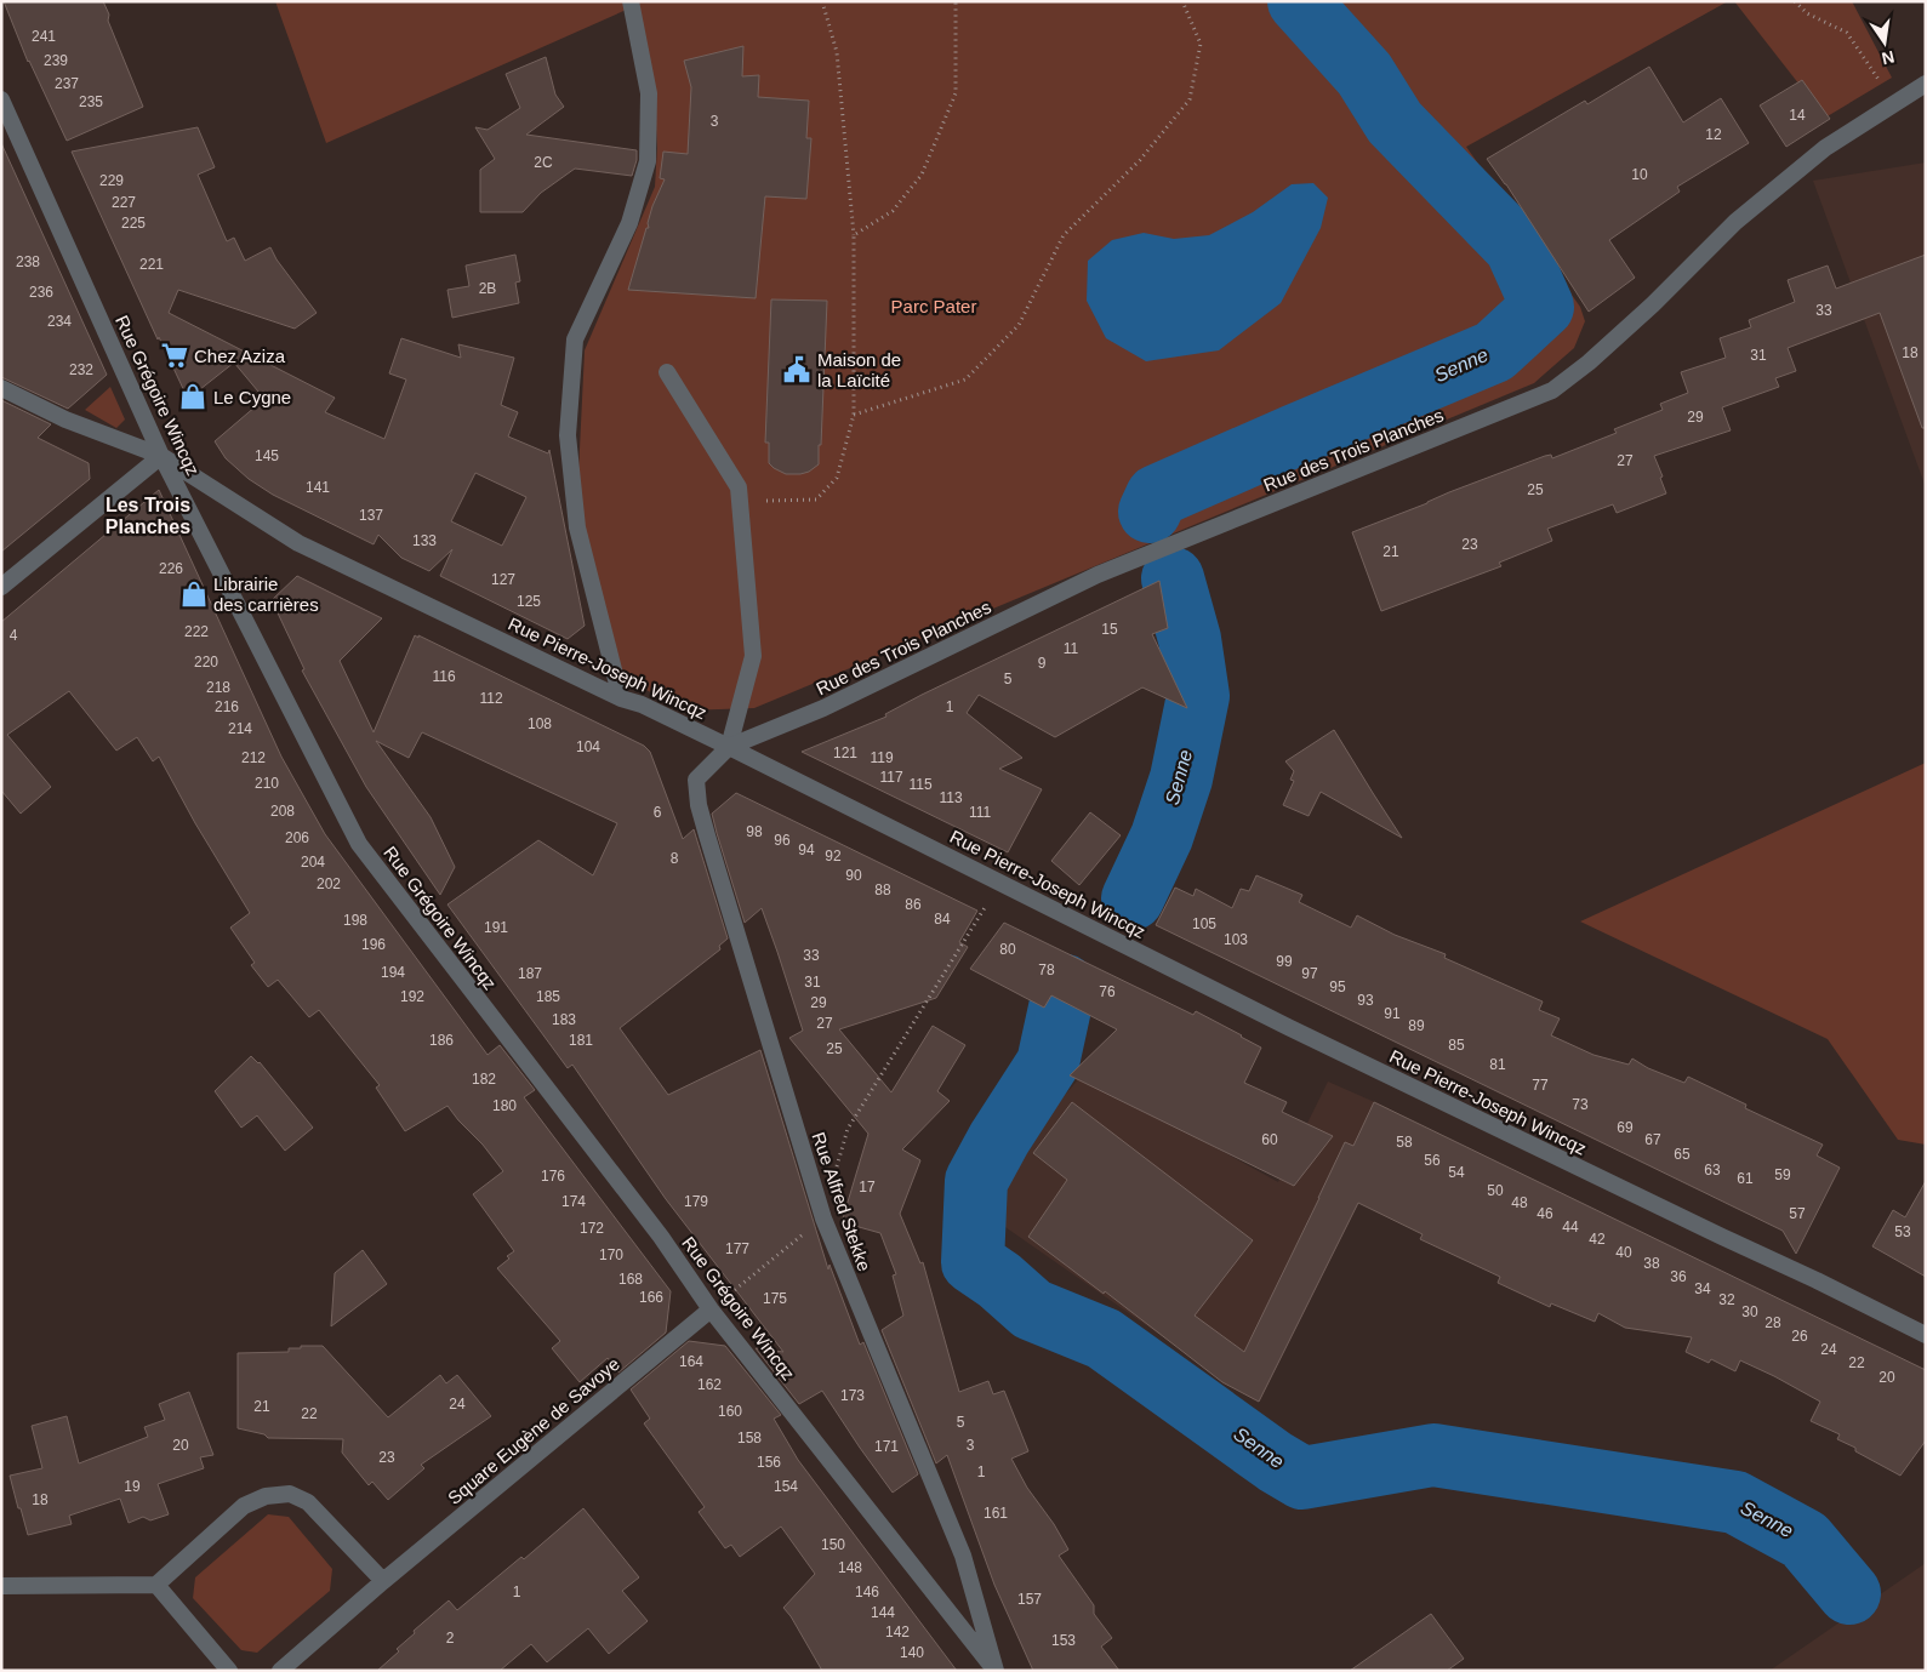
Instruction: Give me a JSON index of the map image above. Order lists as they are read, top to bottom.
{
  "streets": {
    "street": [
      "Rue Grégoire Wincqz",
      "Rue des Trois Planches",
      "Rue Pierre-Joseph Wincqz",
      "Rue Alfred Stekke",
      "Square Eugène de Savoye"
    ]
  },
  "crossings": [
    ["Rue Grégoire Wincqz", "Rue Pierre-Joseph Wincqz"],
    ["Rue Grégoire Wincqz", "Rue Alfred Stekke"],
    ["Rue Grégoire Wincqz", "Square Eugène de Savoye"],
    ["Rue des Trois Planches", "Rue Pierre-Joseph Wincqz"],
    ["Rue des Trois Planches", "Rue Alfred Stekke"],
    ["Rue Pierre-Joseph Wincqz", "Rue Alfred Stekke"]
  ],
  "districts": ["Les Trois Planches"],
  "water": ["Senne"],
  "parks": ["Parc Pater"],
  "places": {
    "supermarket": ["Chez Aziza"],
    "public building": ["Maison de la Laïcité"],
    "shop": ["Le Cygne", "Librairie des carrières"]
  },
  "house_numbers": [
    "241",
    "239",
    "237",
    "235",
    "14",
    "3",
    "12",
    "2C",
    "10",
    "229",
    "227",
    "225",
    "238",
    "221",
    "2B",
    "236",
    "33",
    "234",
    "18",
    "31",
    "232",
    "29",
    "145",
    "27",
    "141",
    "25",
    "137",
    "133",
    "23",
    "21",
    "226",
    "127",
    "125",
    "15",
    "222",
    "4",
    "11",
    "220",
    "9",
    "116",
    "5",
    "218",
    "112",
    "216",
    "1",
    "108",
    "214",
    "104",
    "121",
    "212",
    "119",
    "117",
    "210",
    "115",
    "113",
    "208",
    "6",
    "111",
    "98",
    "206",
    "96",
    "94",
    "92",
    "8",
    "204",
    "90",
    "202",
    "88",
    "86",
    "84",
    "198",
    "105",
    "191",
    "103",
    "196",
    "80",
    "33",
    "99",
    "78",
    "194",
    "187",
    "97",
    "31",
    "95",
    "76",
    "192",
    "185",
    "93",
    "29",
    "91",
    "183",
    "27",
    "89",
    "186",
    "181",
    "85",
    "25",
    "81",
    "182",
    "77",
    "73",
    "180",
    "69",
    "60",
    "67",
    "58",
    "65",
    "56",
    "63",
    "54",
    "59",
    "176",
    "61",
    "17",
    "50",
    "174",
    "179",
    "48",
    "46",
    "57",
    "44",
    "172",
    "53",
    "42",
    "177",
    "40",
    "170",
    "38",
    "36",
    "168",
    "34",
    "166",
    "175",
    "32",
    "30",
    "28",
    "26",
    "24",
    "164",
    "22",
    "20",
    "162",
    "173",
    "24",
    "21",
    "160",
    "22",
    "5",
    "158",
    "20",
    "3",
    "171",
    "23",
    "156",
    "1",
    "19",
    "154",
    "18",
    "161",
    "150",
    "148",
    "1",
    "146",
    "157",
    "144",
    "142",
    "2",
    "153",
    "140"
  ],
  "north": "bottom"
}
